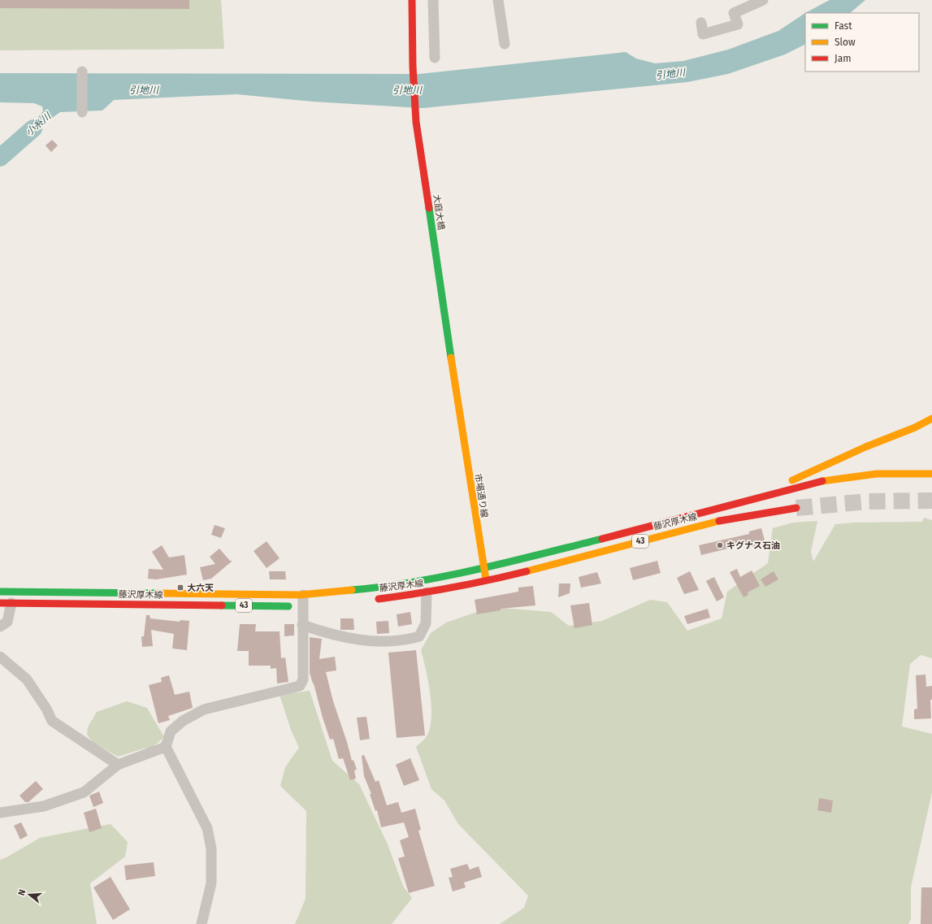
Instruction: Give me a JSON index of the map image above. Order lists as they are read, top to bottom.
{
  "streets": {
    "main road": [
      "大庭大橋",
      "市場通り線",
      "藤沢厚木線",
      "43"
    ]
  },
  "crossings": [
    ["大庭大橋", "市場通り線"],
    ["市場通り線", "藤沢厚木線"]
  ],
  "water": ["引地川", "小糸川"],
  "places": {
    "other": ["キグナス石油"],
    "transit": ["大六天"]
  },
  "legend": ["Fast", "Slow", "Jam"],
  "north": "left"
}
